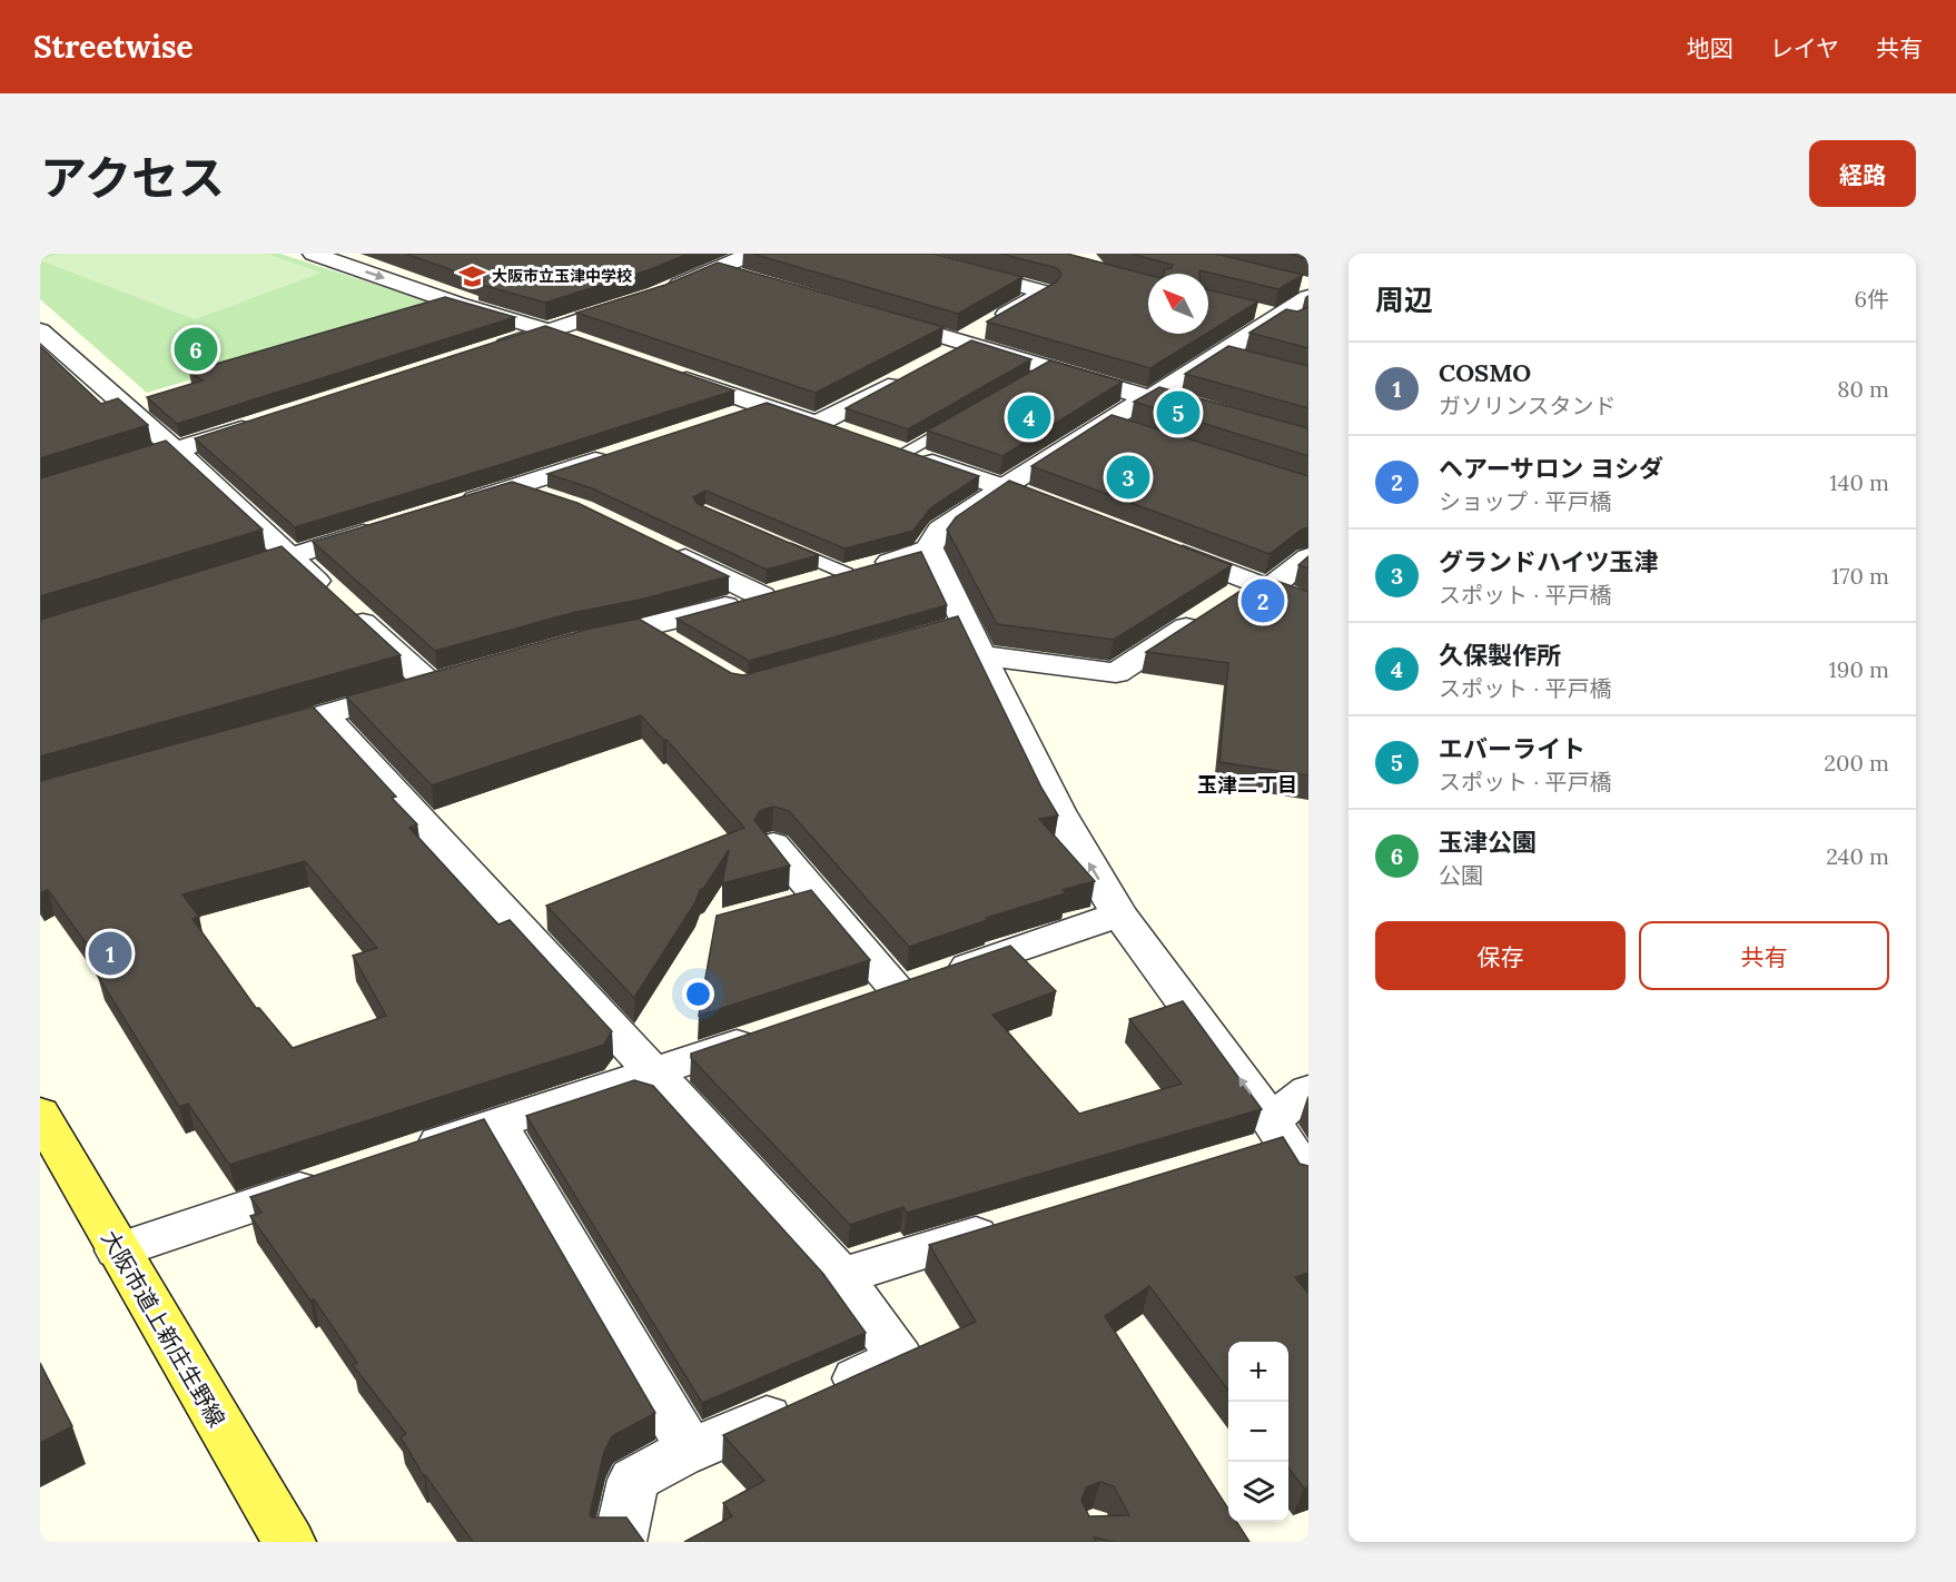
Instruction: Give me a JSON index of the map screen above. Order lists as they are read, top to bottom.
{
  "streets": {
    "main road": ["大阪市道上新庄生野線"]
  },
  "districts": ["玉津二丁目"],
  "places": {
    "school or university": ["大阪市立玉津中学校"]
  },
  "north": "top left",
  "page": {
    "header": "Streetwise",
    "nav": ["地図", "レイヤ", "共有"],
    "title": "アクセス",
    "buttons": [
      "経路",
      ["保存", "共有"]
    ],
    "heading": ["周辺", "6件"],
    "pins": [
      "6",
      "5",
      "4",
      "3",
      "2",
      "1"
    ],
    "list": [
      {
        "mark": "1",
        "name": "COSMO",
        "note": "ガソリンスタンド",
        "value": "80 m"
      },
      {
        "mark": "2",
        "name": "ヘアーサロン ヨシダ",
        "note": "ショップ · 平戸橋",
        "value": "140 m"
      },
      {
        "mark": "3",
        "name": "グランドハイツ玉津",
        "note": "スポット · 平戸橋",
        "value": "170 m"
      },
      {
        "mark": "4",
        "name": "久保製作所",
        "note": "スポット · 平戸橋",
        "value": "190 m"
      },
      {
        "mark": "5",
        "name": "エバーライト",
        "note": "スポット · 平戸橋",
        "value": "200 m"
      },
      {
        "mark": "6",
        "name": "玉津公園",
        "note": "公園",
        "value": "240 m"
      }
    ],
    "map_buttons": ["+", "−"]
  }
}
